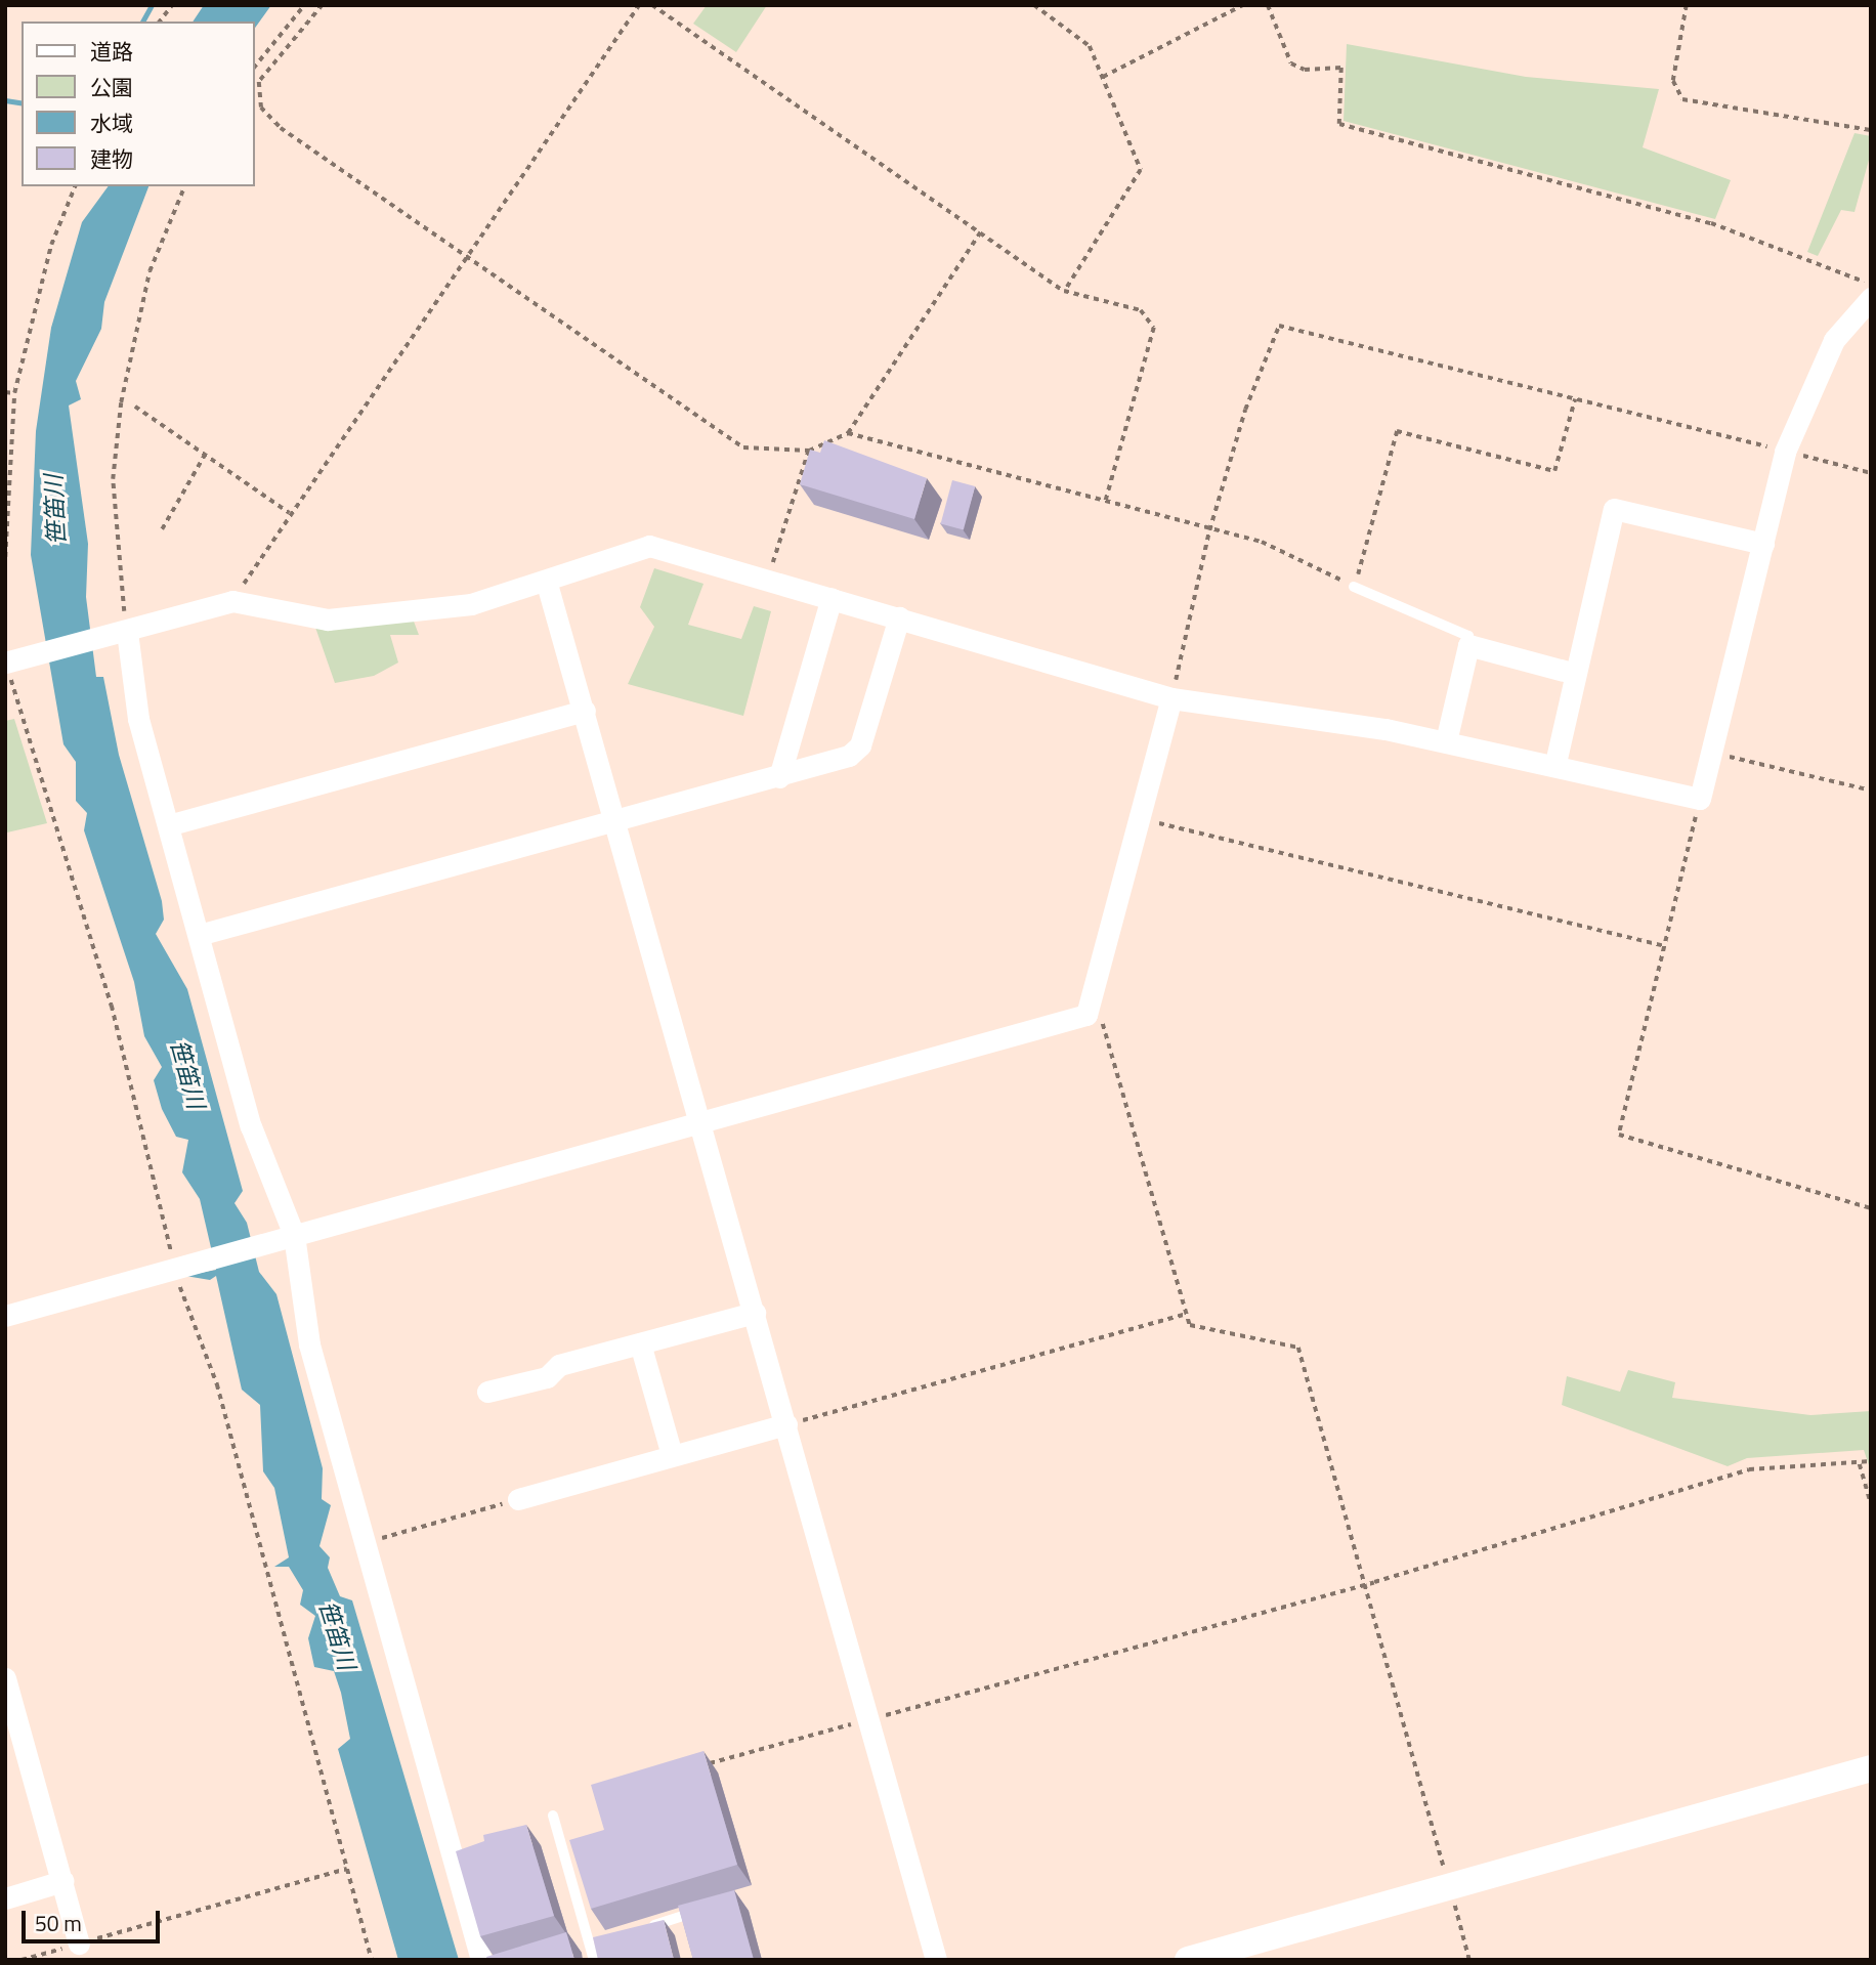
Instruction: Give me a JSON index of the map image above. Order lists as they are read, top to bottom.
{
  "water": ["笹笛川"],
  "legend": [
    "道路",
    "公園",
    "水域",
    "建物"
  ],
  "scale_bar": "50 m"
}
